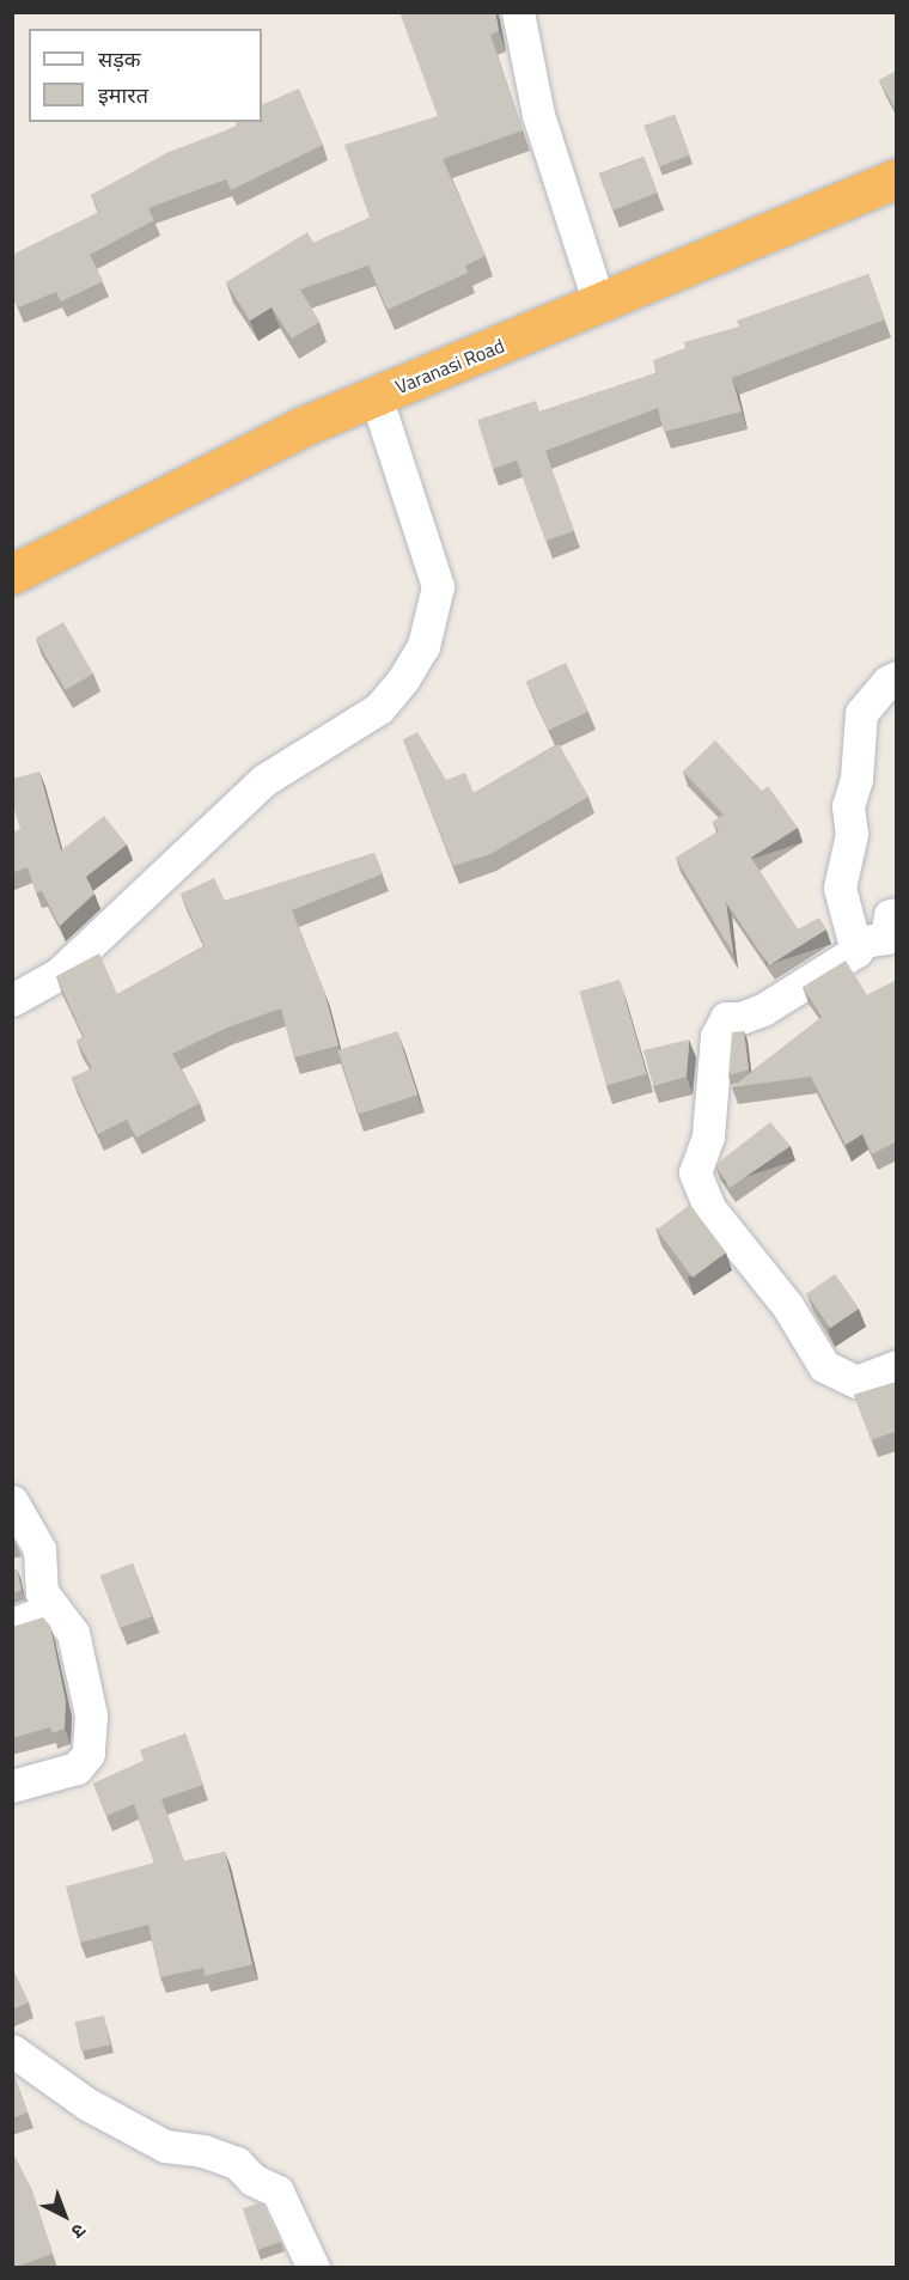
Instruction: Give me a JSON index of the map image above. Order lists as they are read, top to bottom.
{
  "streets": {
    "highway": ["Varanasi Road"]
  },
  "legend": ["सड़क", "इमारत"],
  "north": "bottom right"
}
